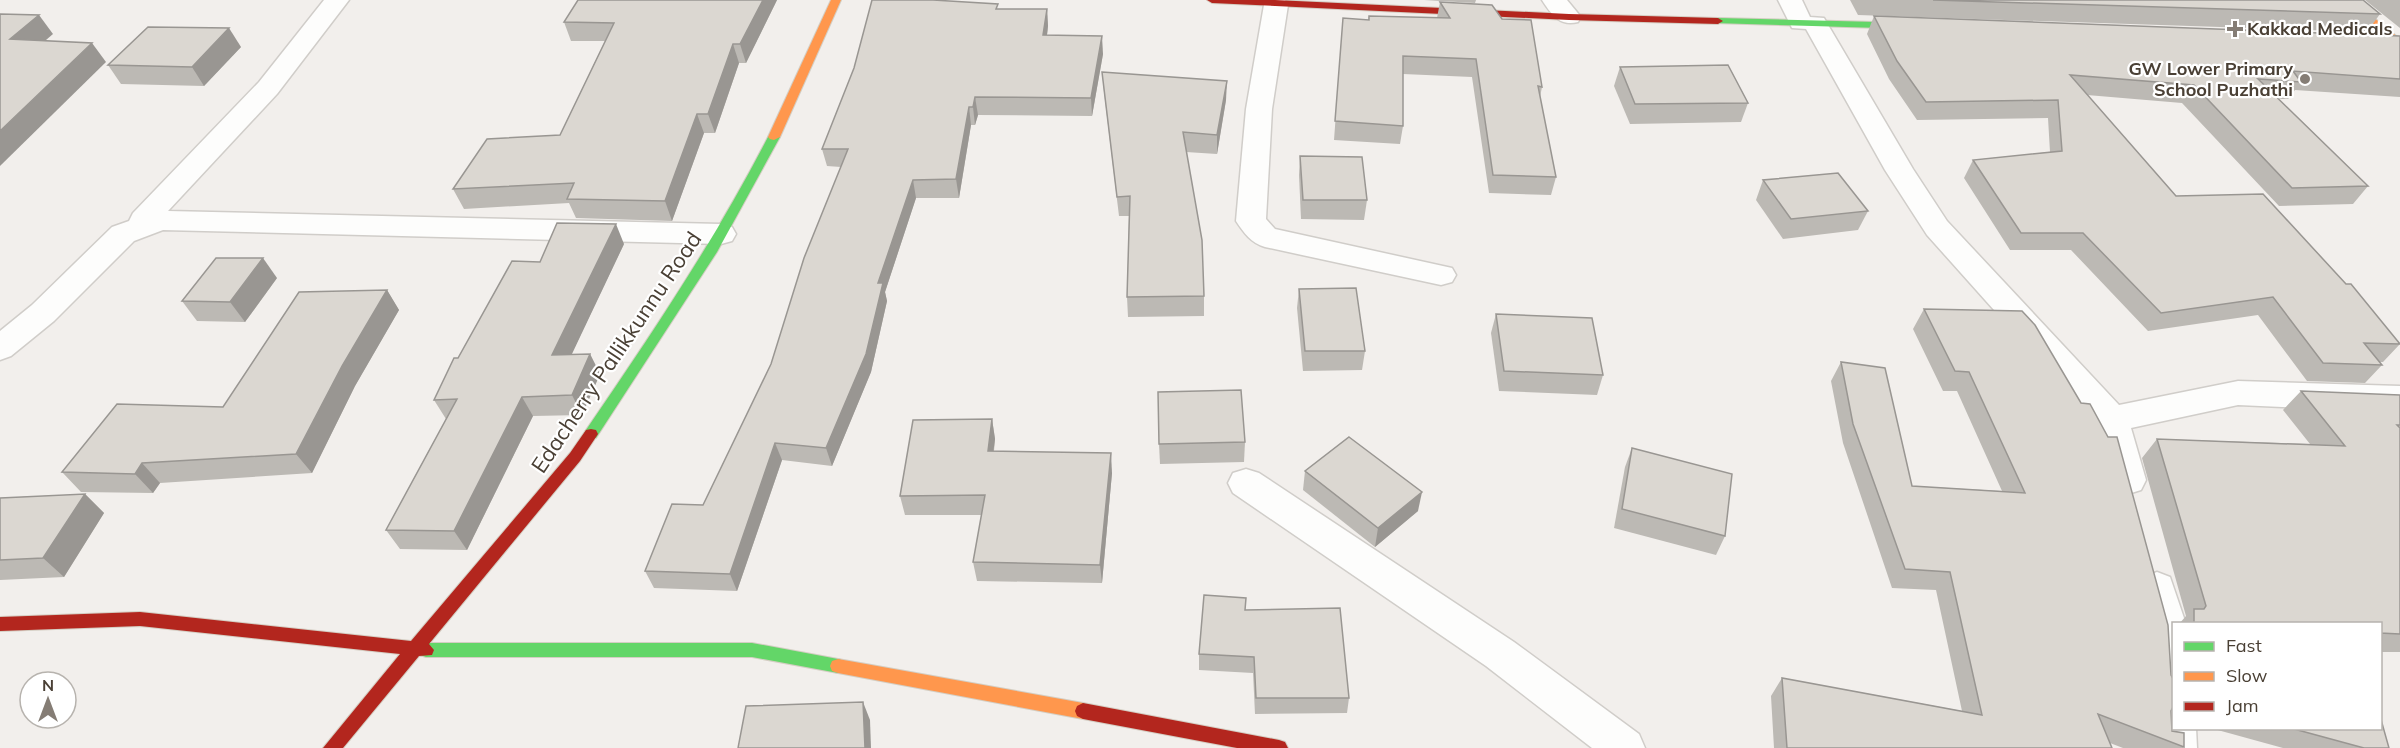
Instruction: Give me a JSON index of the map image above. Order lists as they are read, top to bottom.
{
  "streets": {
    "main road": ["Edacherry Pallikkunnu Road"]
  },
  "places": {
    "health": ["Kakkad Medicals"],
    "other": ["GW Lower Primary School Puzhathi"]
  },
  "legend": ["Fast", "Slow", "Jam"],
  "north": "top"
}
